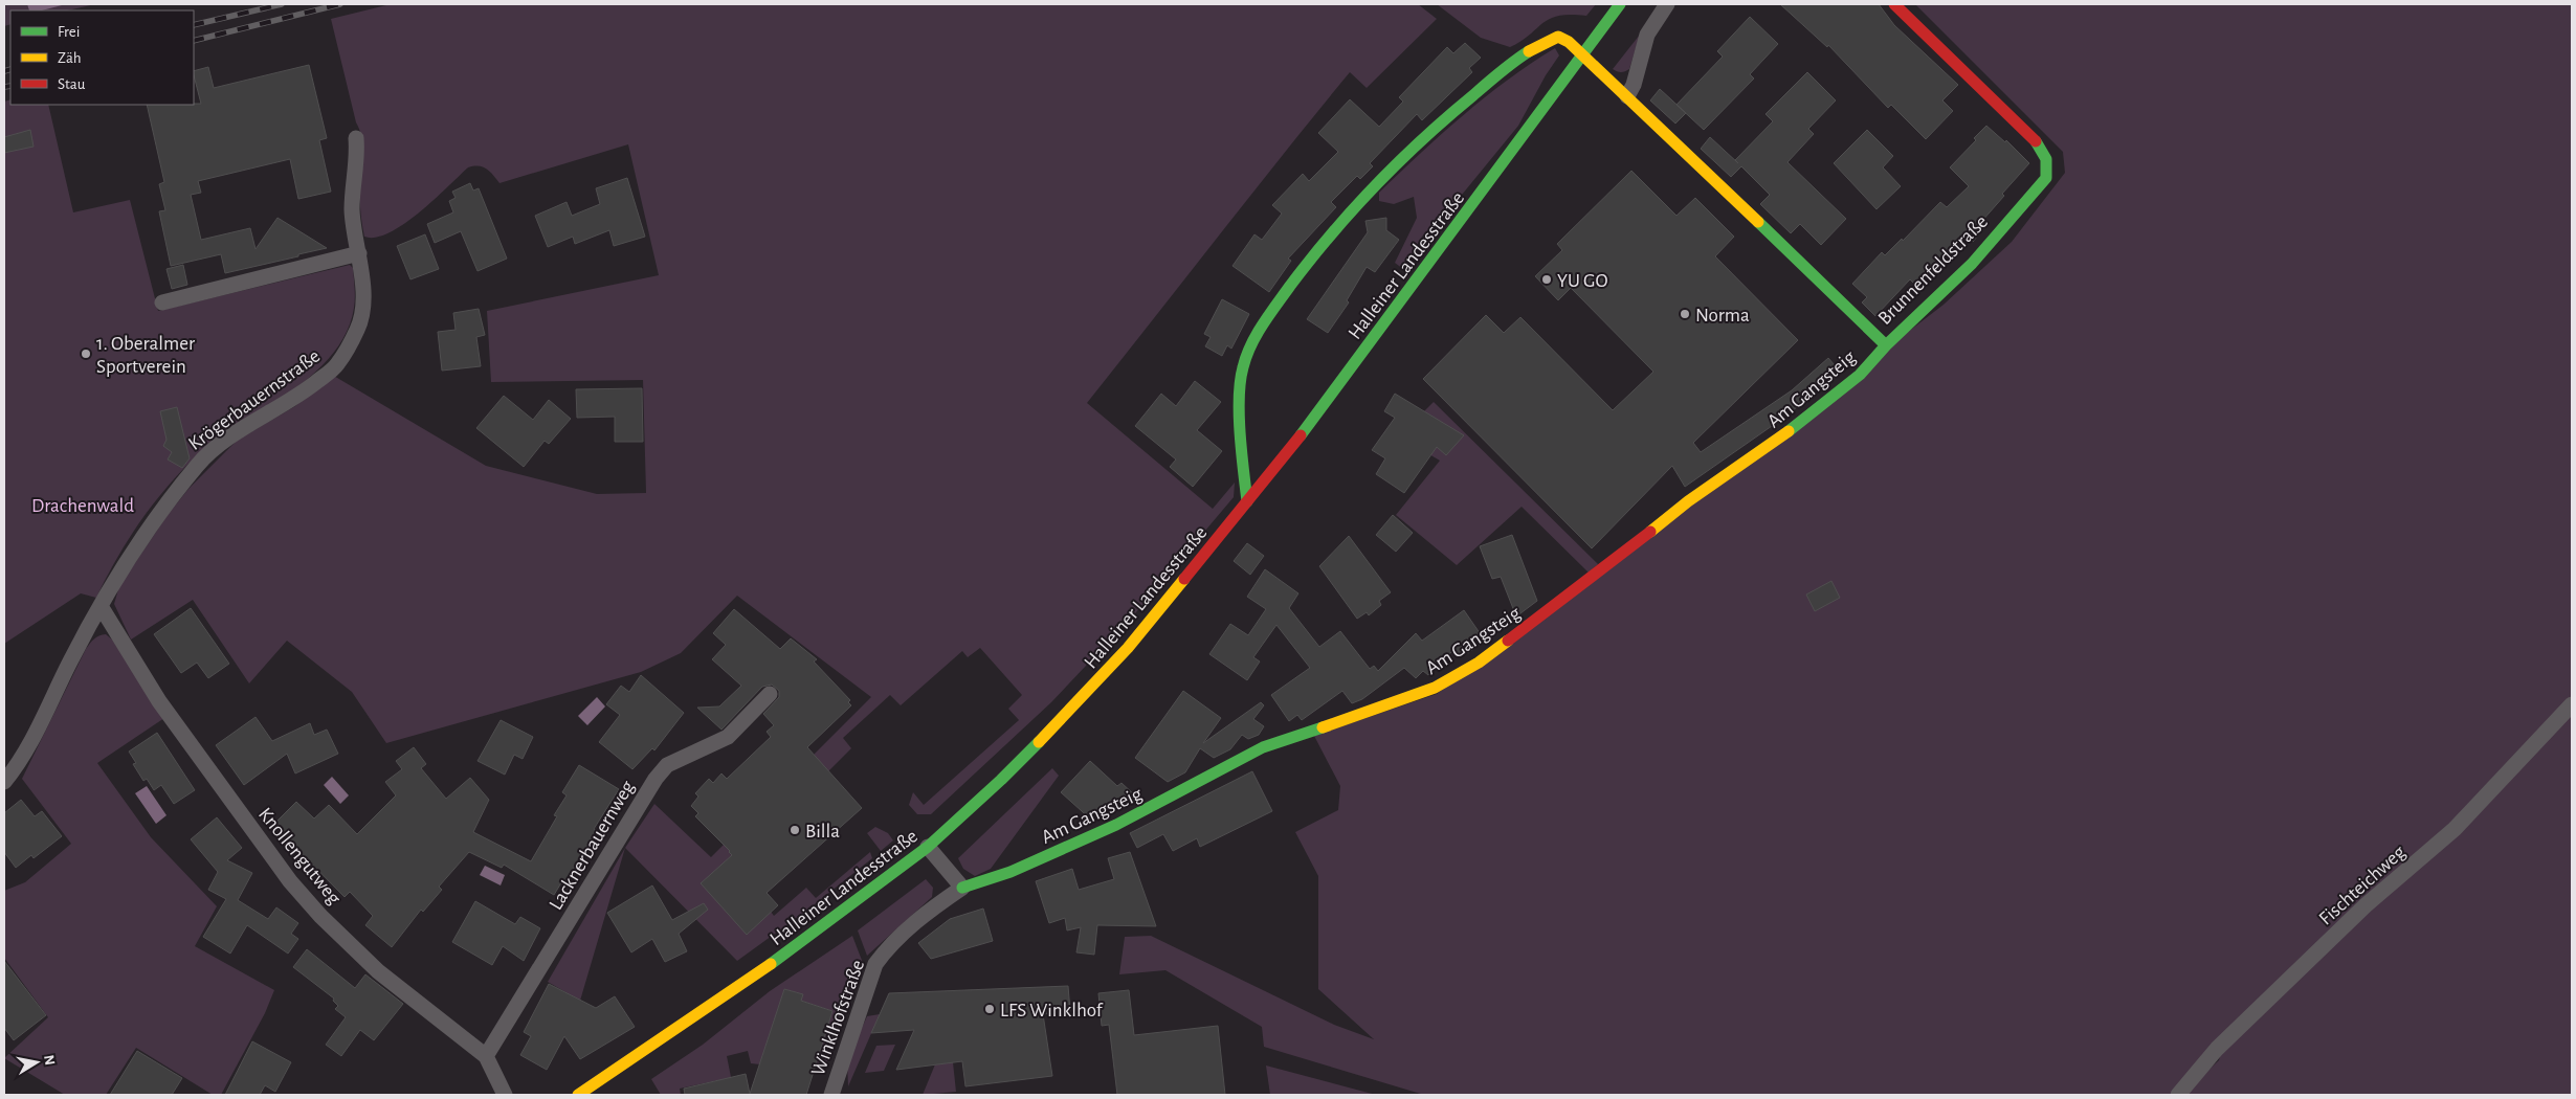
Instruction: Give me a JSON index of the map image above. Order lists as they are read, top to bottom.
{
  "streets": {
    "street": [
      "Halleiner Landesstraße",
      "Brunnenfeldstraße",
      "Am Gangsteig",
      "Krögerbauernstraße",
      "Lacknerbauernweg",
      "Knollengutweg",
      "Fischteichweg",
      "Winklhofstraße"
    ]
  },
  "crossings": [
    ["Halleiner Landesstraße", "Brunnenfeldstraße"],
    ["Brunnenfeldstraße", "Am Gangsteig"],
    ["Am Gangsteig", "Winklhofstraße"],
    ["Krögerbauernstraße", "Knollengutweg"],
    ["Lacknerbauernweg", "Knollengutweg"]
  ],
  "parks": ["Drachenwald"],
  "places": [
    "YU GO",
    "Norma",
    "1. Oberalmer Sportverein",
    "Billa",
    "LFS Winklhof"
  ],
  "legend": ["Frei", "Zäh", "Stau"],
  "north": "right"
}
